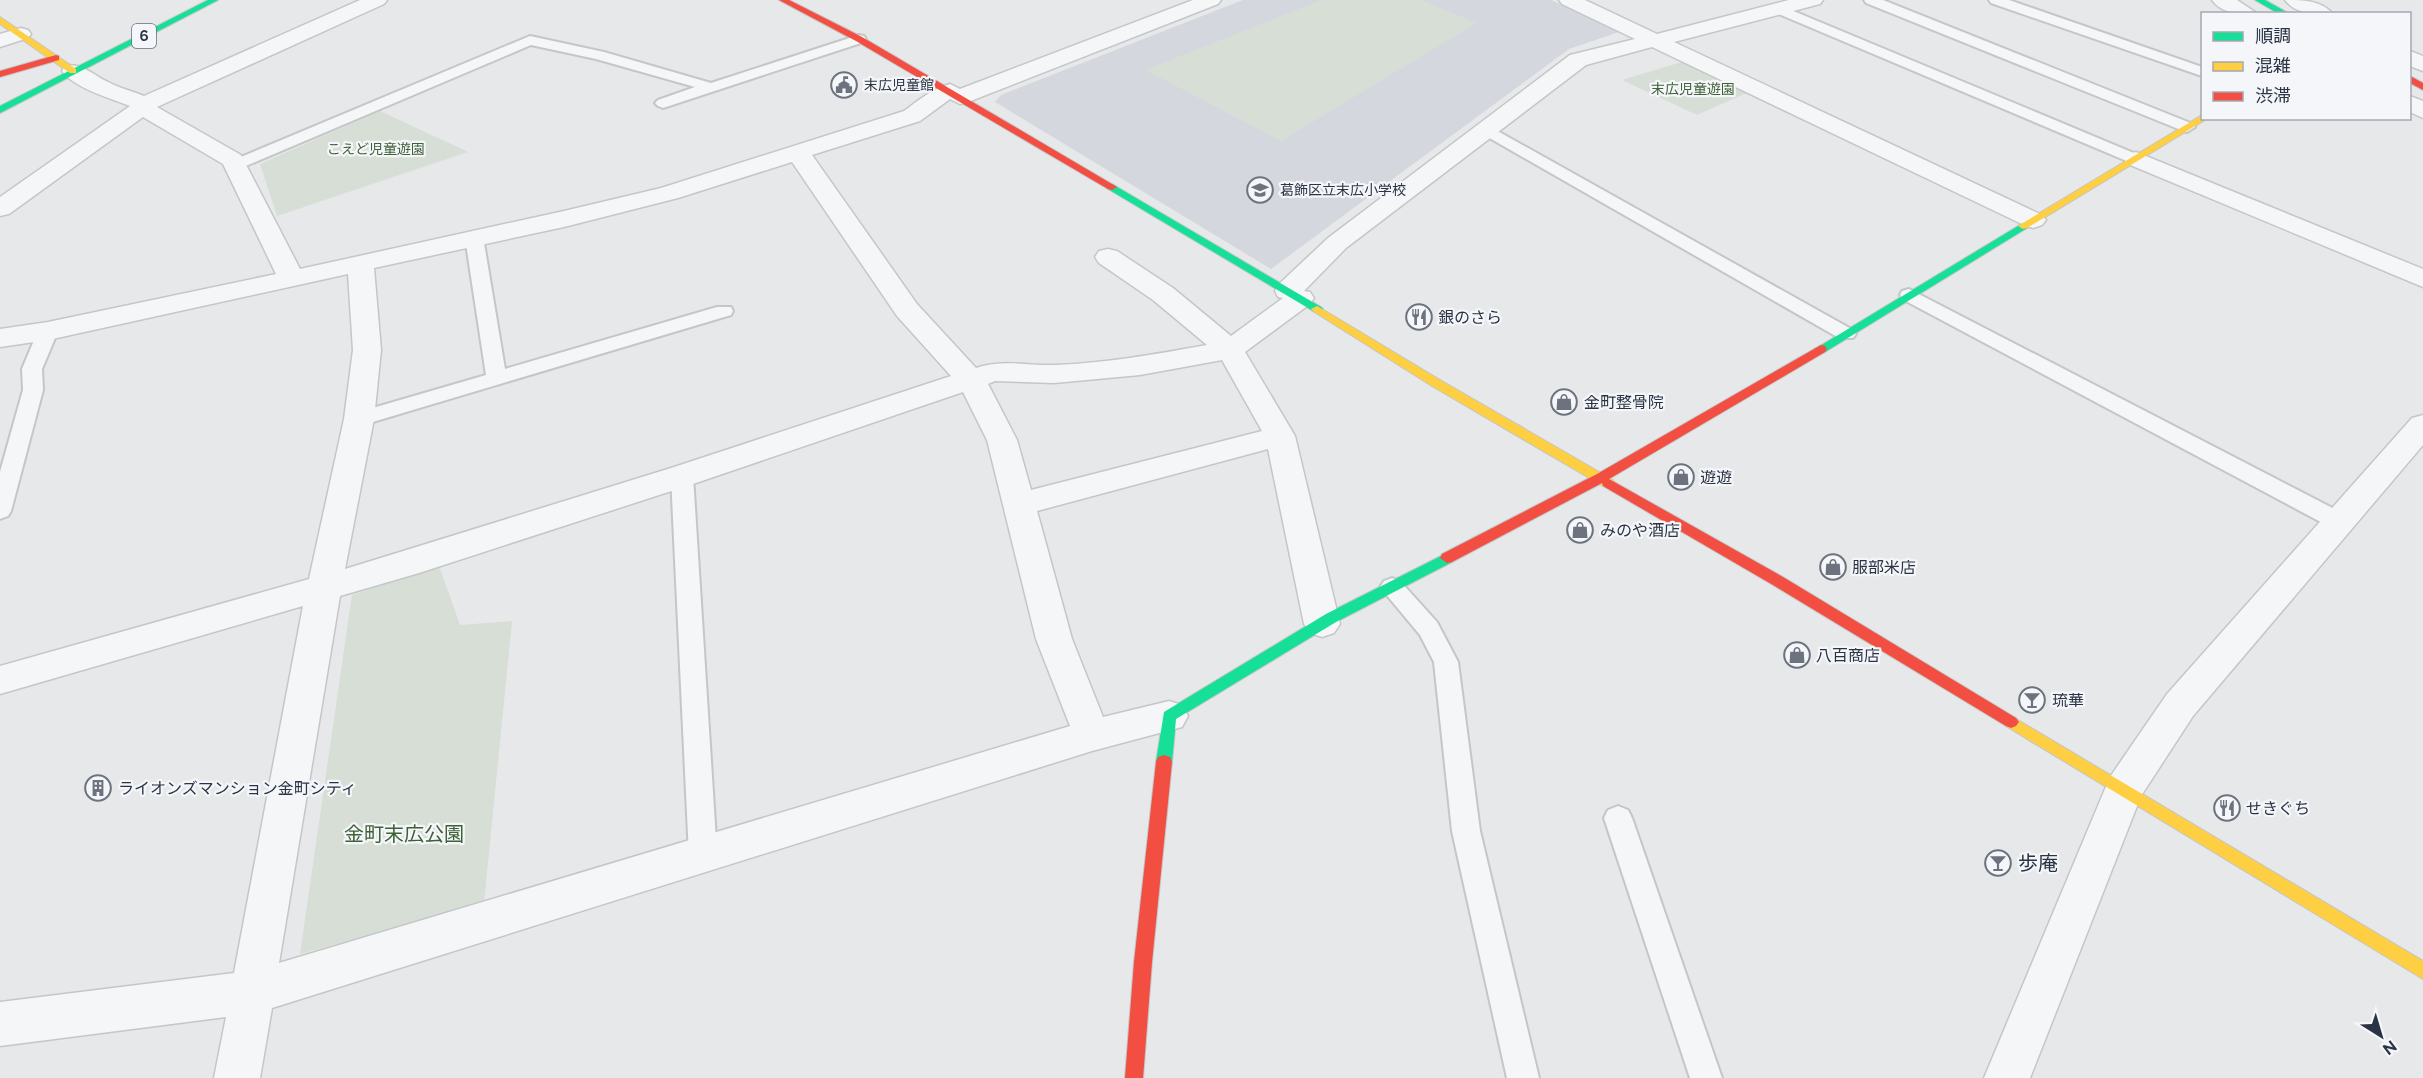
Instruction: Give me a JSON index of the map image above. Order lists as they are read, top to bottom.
{
  "streets": {
    "main road": ["6"]
  },
  "parks": ["末広児童遊園", "こえど児童遊園", "金町末広公園"],
  "places": {
    "public building": ["末広児童館"],
    "school or university": ["葛飾区立末広小学校"],
    "restaurant": ["銀のさら", "せきぐち"],
    "shop": [
      "金町整骨院",
      "遊遊",
      "みのや酒店",
      "服部米店",
      "八百商店"
    ],
    "bar": ["琉華", "歩庵"],
    "building": ["ライオンズマンション金町シティ"]
  },
  "legend": ["順調", "混雑", "渋滞"],
  "north": "bottom right"
}
